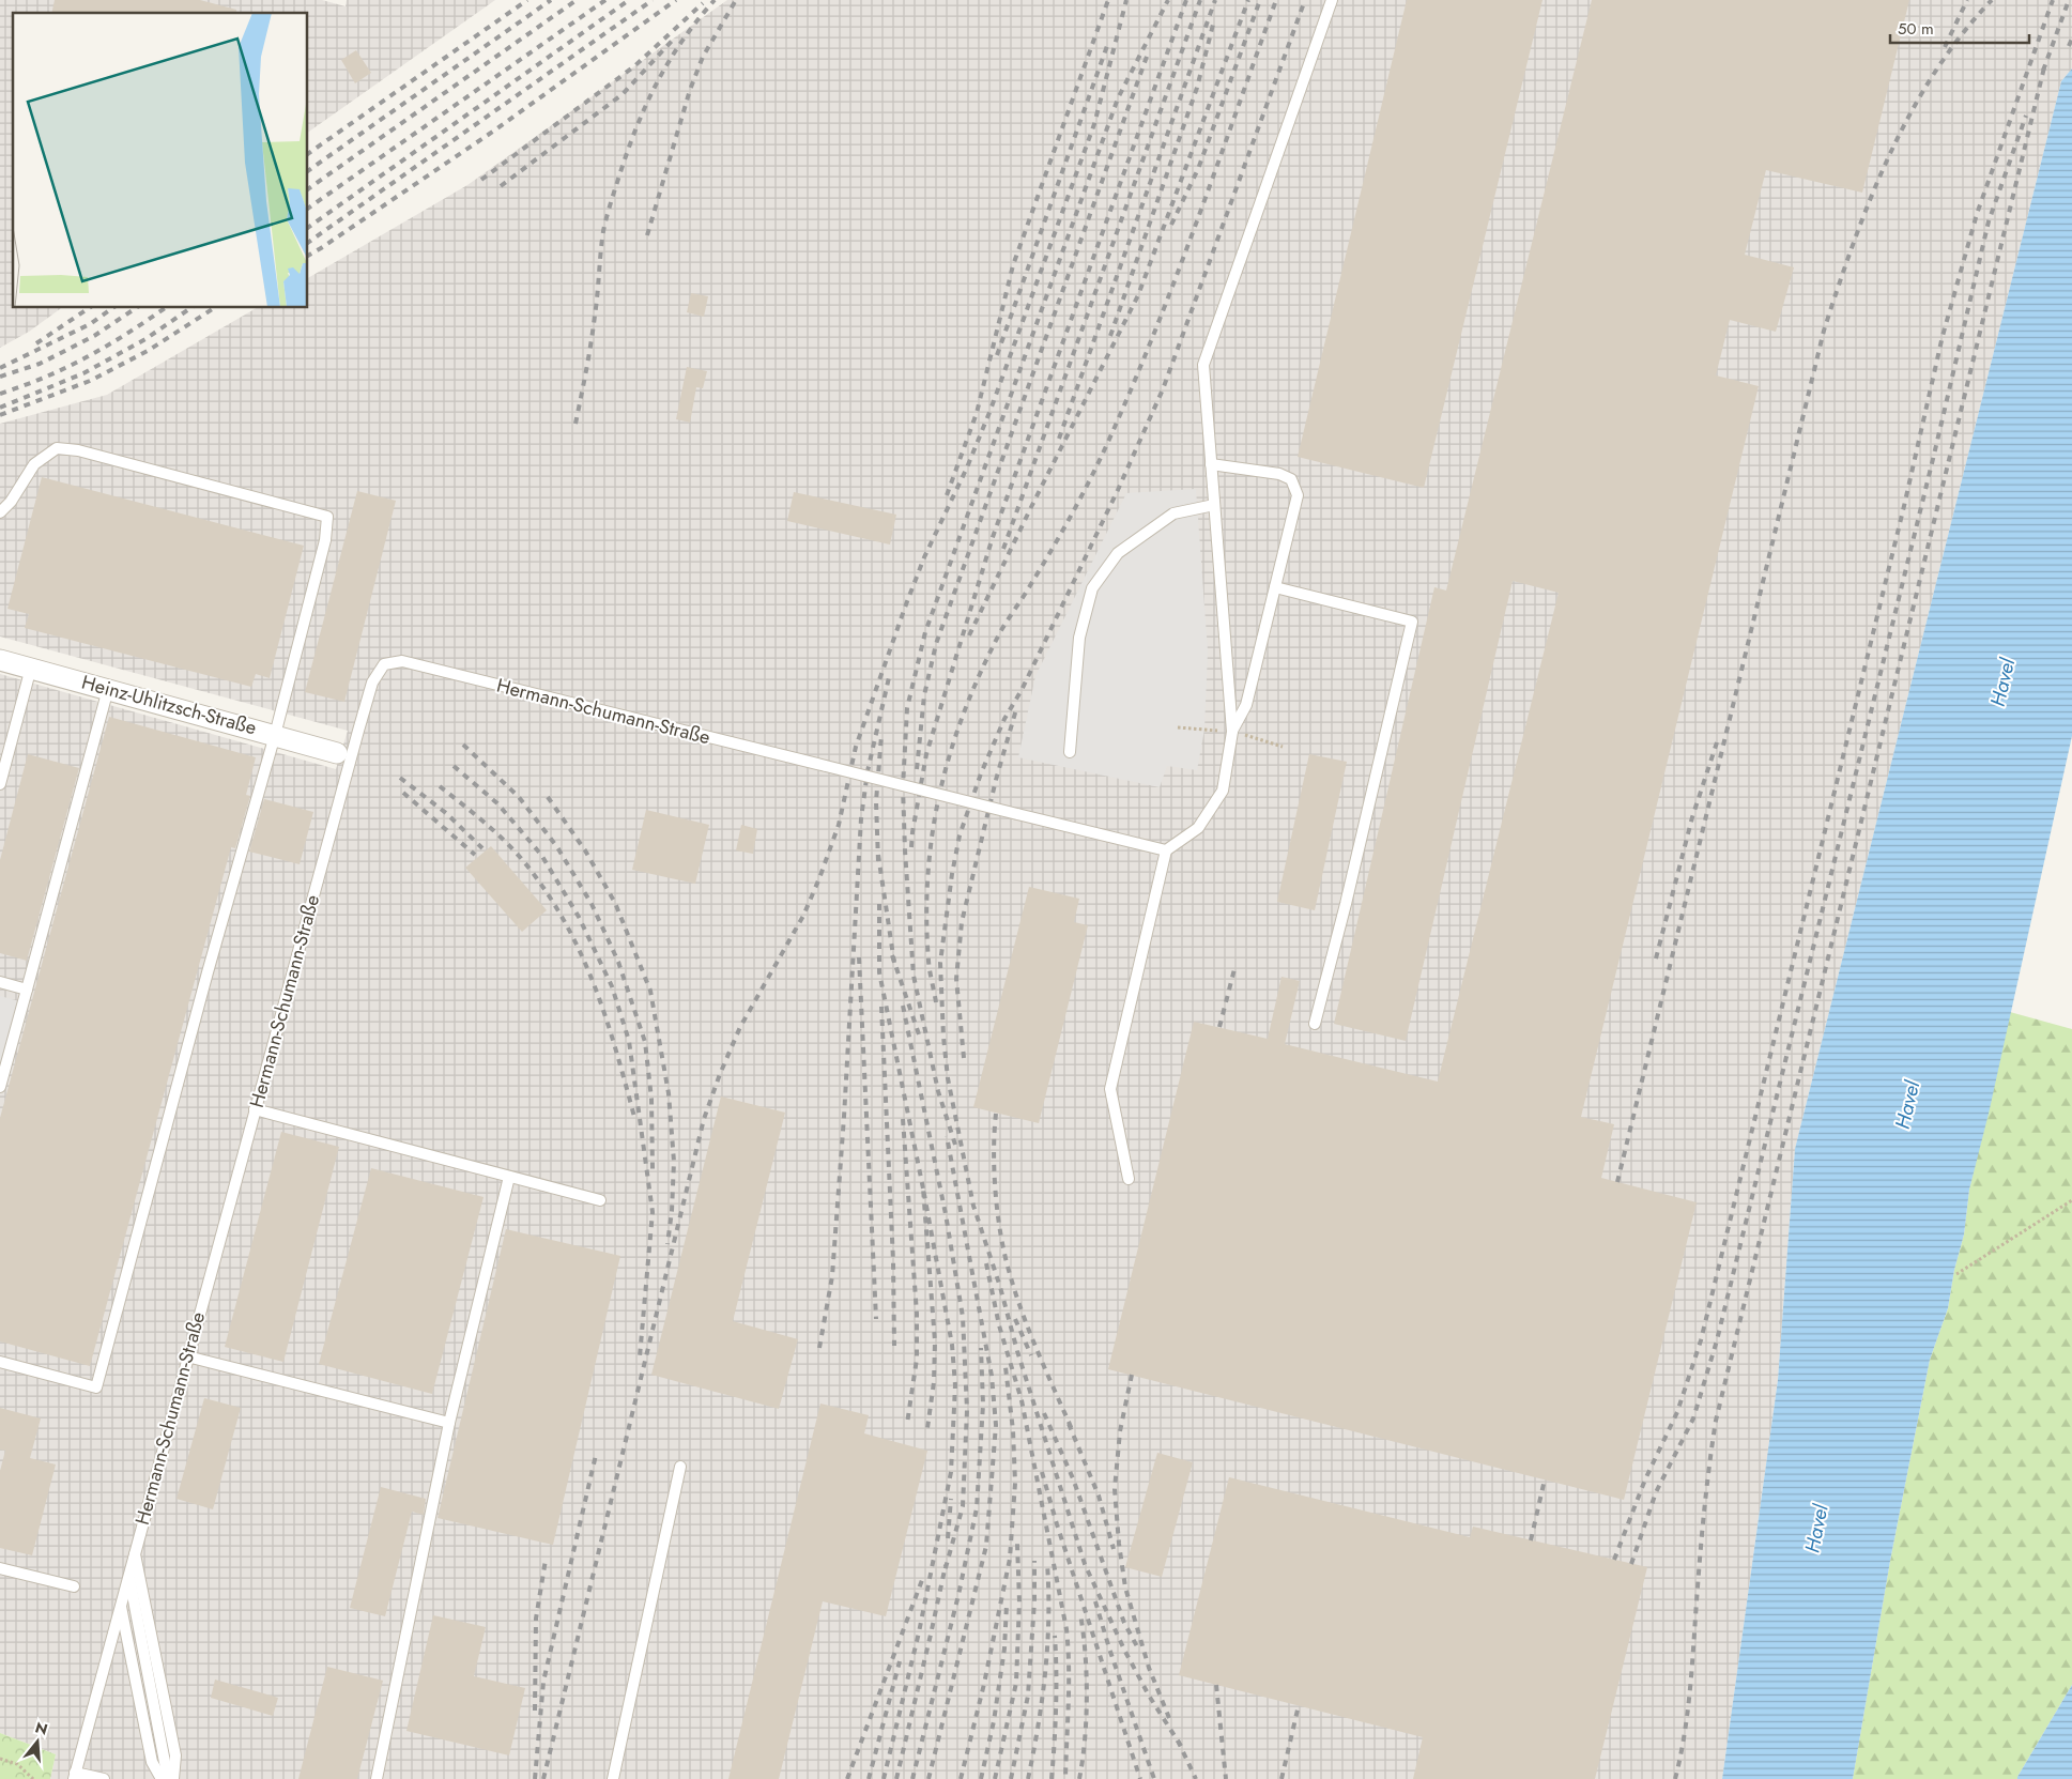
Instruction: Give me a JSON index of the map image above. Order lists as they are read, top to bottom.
{
  "streets": {
    "street": ["Heinz-Uhlitzsch-Straße"],
    "lane": ["Hermann-Schumann-Straße"]
  },
  "water": ["Havel"],
  "scale_bar": "50 m",
  "north": "top"
}
